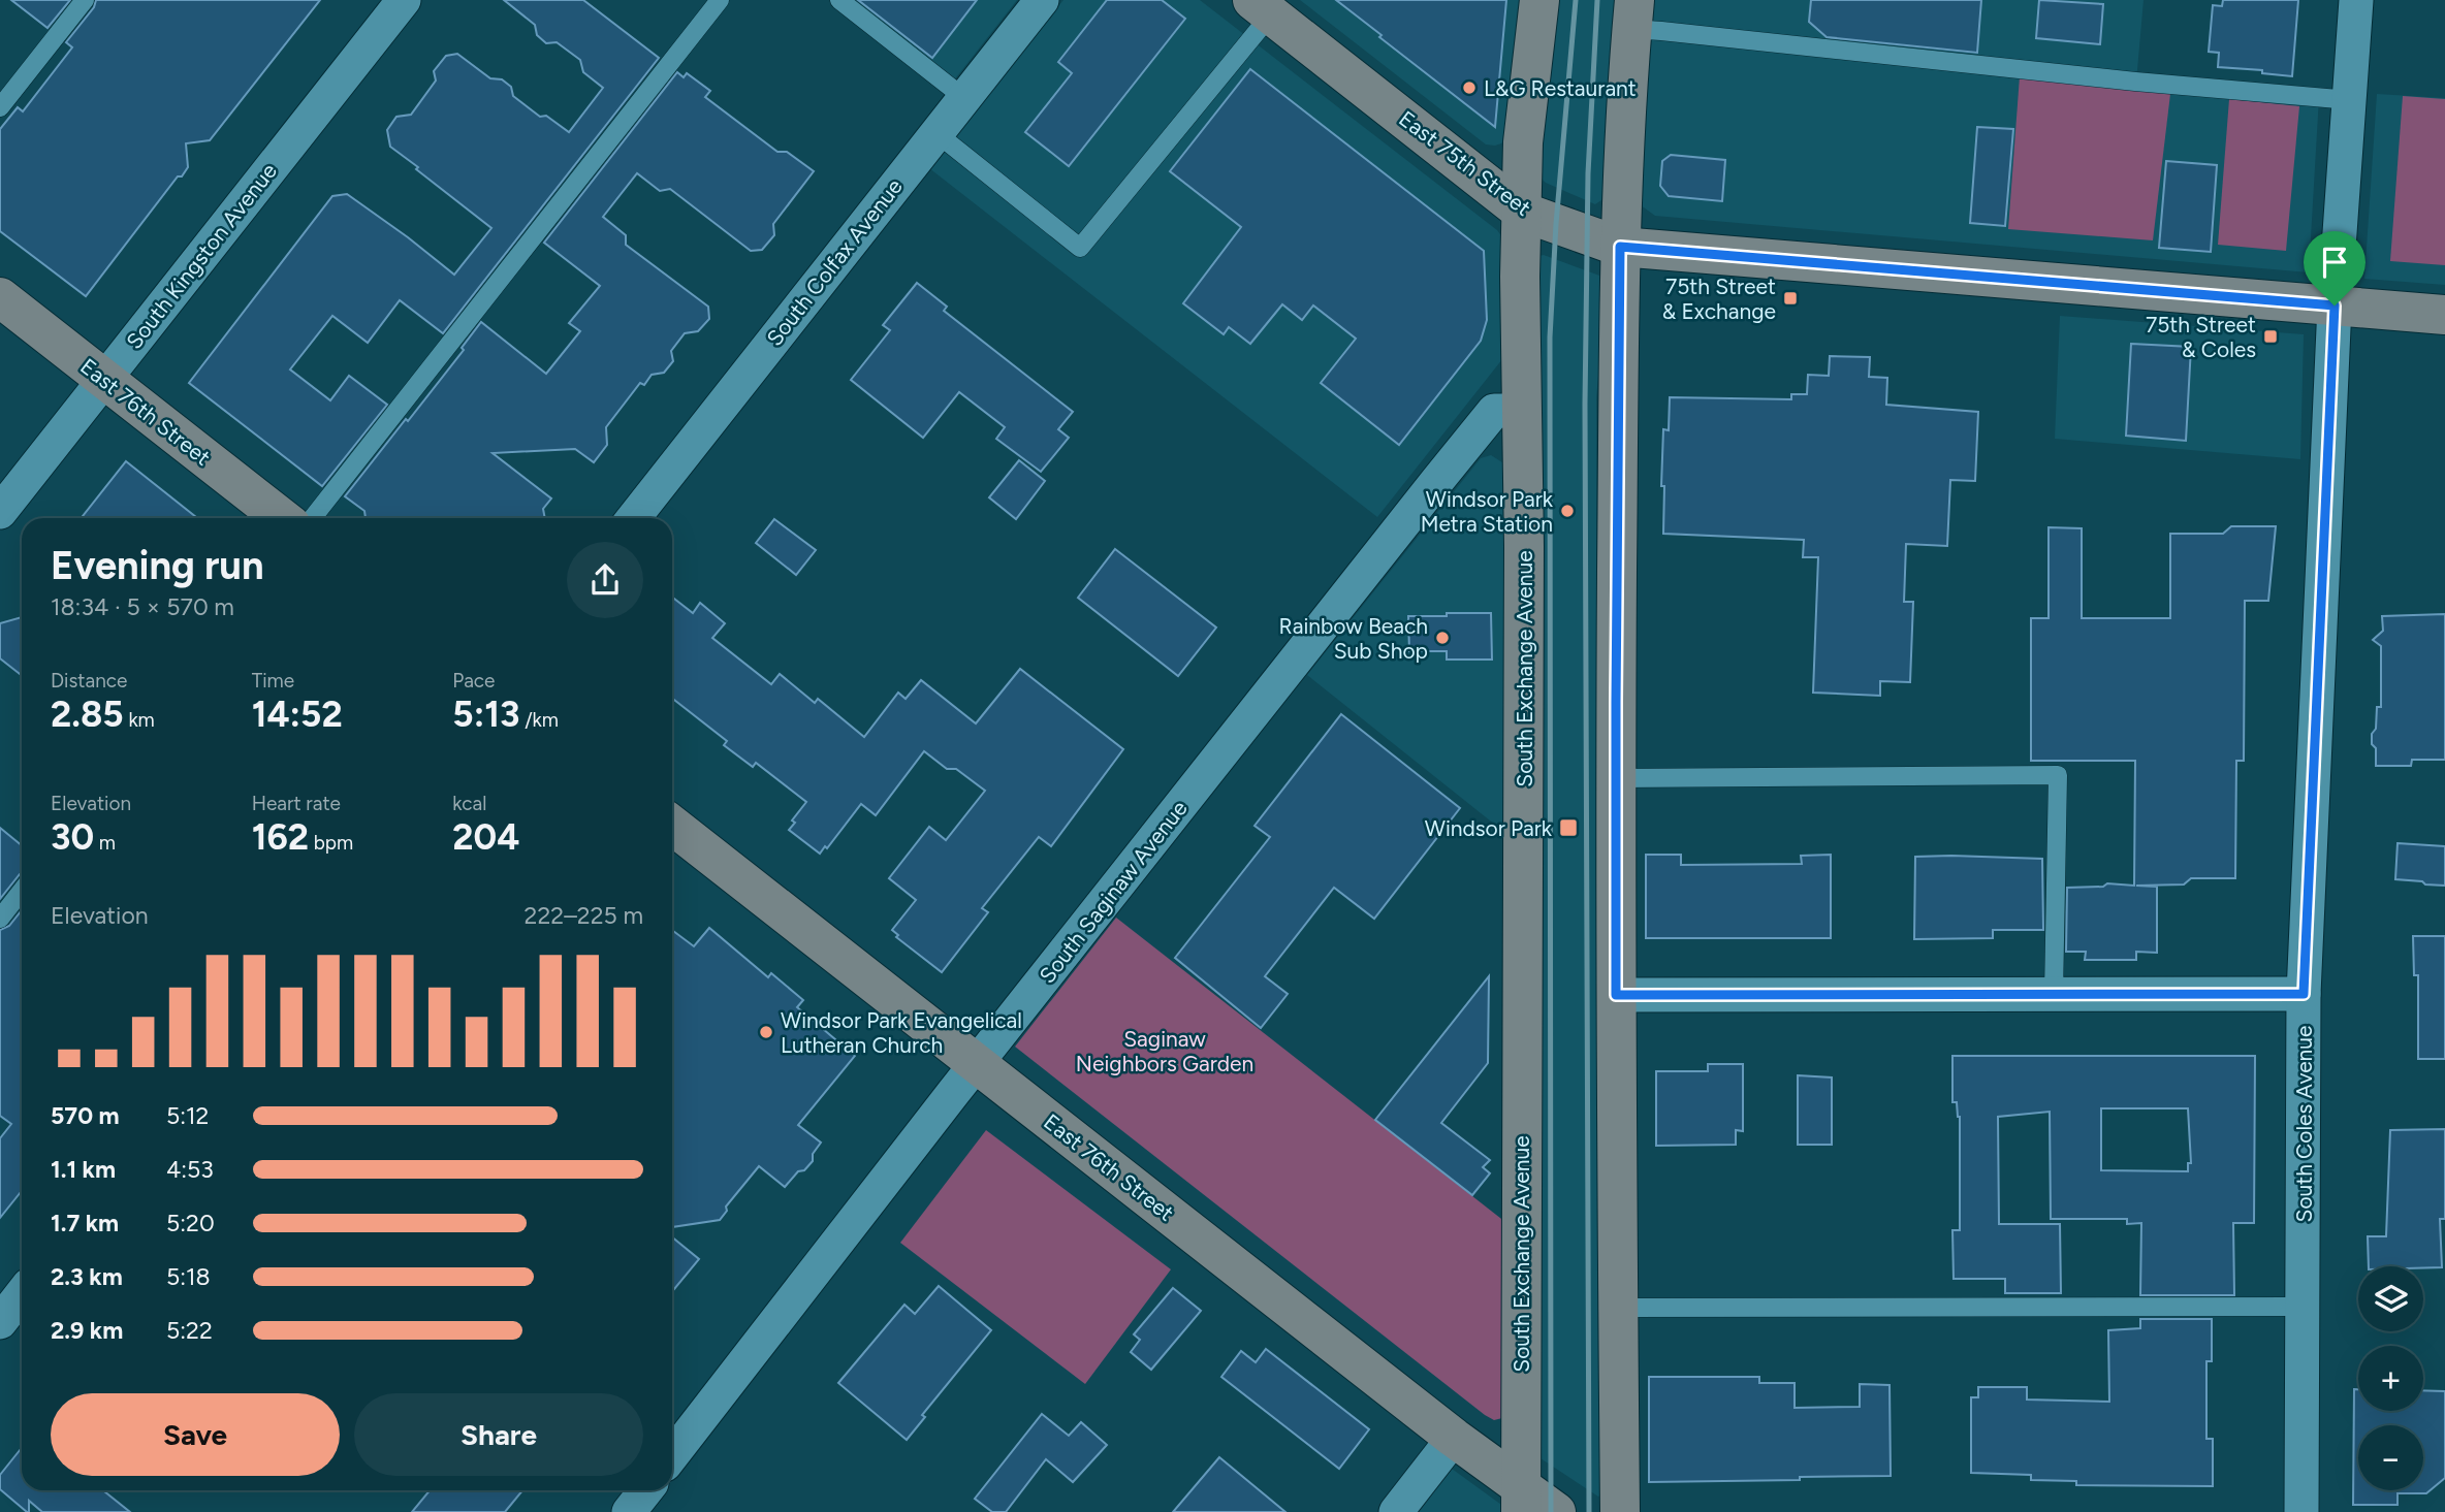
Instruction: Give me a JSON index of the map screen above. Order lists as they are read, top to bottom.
{
  "streets": {
    "street": [
      "East 75th Street",
      "South Kingston Avenue",
      "South Colfax Avenue",
      "East 76th Street",
      "South Exchange Avenue",
      "South Saginaw Avenue",
      "South Coles Avenue"
    ]
  },
  "crossings": [
    ["East 75th Street", "South Exchange Avenue"],
    ["East 75th Street", "South Coles Avenue"],
    ["South Kingston Avenue", "East 76th Street"],
    ["East 76th Street", "South Exchange Avenue"],
    ["East 76th Street", "South Saginaw Avenue"],
    ["South Exchange Avenue", "South Saginaw Avenue"]
  ],
  "parks": ["Saginaw Neighbors Garden"],
  "places": {
    "other": [
      "L&G Restaurant",
      "Windsor Park Metra Station",
      "Rainbow Beach Sub Shop",
      "Windsor Park Evangelical Lutheran Church"
    ],
    "transit": ["75th Street & Exchange", "75th Street & Coles", "Windsor Park"]
  },
  "page": {
    "heading": ["Evening run", "18:34 · 5 × 570 m"],
    "stats": [
      ["Distance", "2.85 km"],
      ["Time", "14:52"],
      ["Pace", "5:13 /km"],
      ["Elevation", "30 m"],
      ["Heart rate", "162 bpm"],
      ["kcal", "204"]
    ],
    "chart": ["Elevation", "222–225 m"],
    "list": [
      {
        "name": "570 m",
        "note": "5:12"
      },
      {
        "name": "1.1 km",
        "note": "4:53"
      },
      {
        "name": "1.7 km",
        "note": "5:20"
      },
      {
        "name": "2.3 km",
        "note": "5:18"
      },
      {
        "name": "2.9 km",
        "note": "5:22"
      }
    ],
    "map_buttons": ["+", "−"],
    "buttons": ["Save", "Share"]
  }
}
